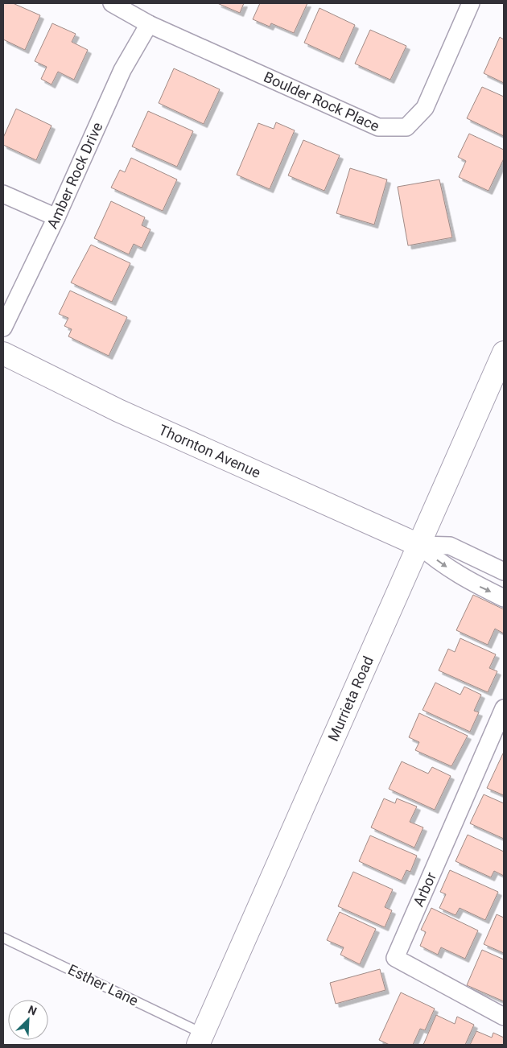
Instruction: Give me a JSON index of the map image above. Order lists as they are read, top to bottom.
{
  "streets": {
    "main road": ["Thornton Avenue", "Murrieta Road"],
    "street": ["Boulder Rock Place", "Amber Rock Drive", "Arbor"],
    "lane": ["Esther Lane"]
  },
  "crossings": [
    ["Boulder Rock Place", "Amber Rock Drive"],
    ["Thornton Avenue", "Murrieta Road"],
    ["Murrieta Road", "Esther Lane"]
  ],
  "north": "top right"
}
